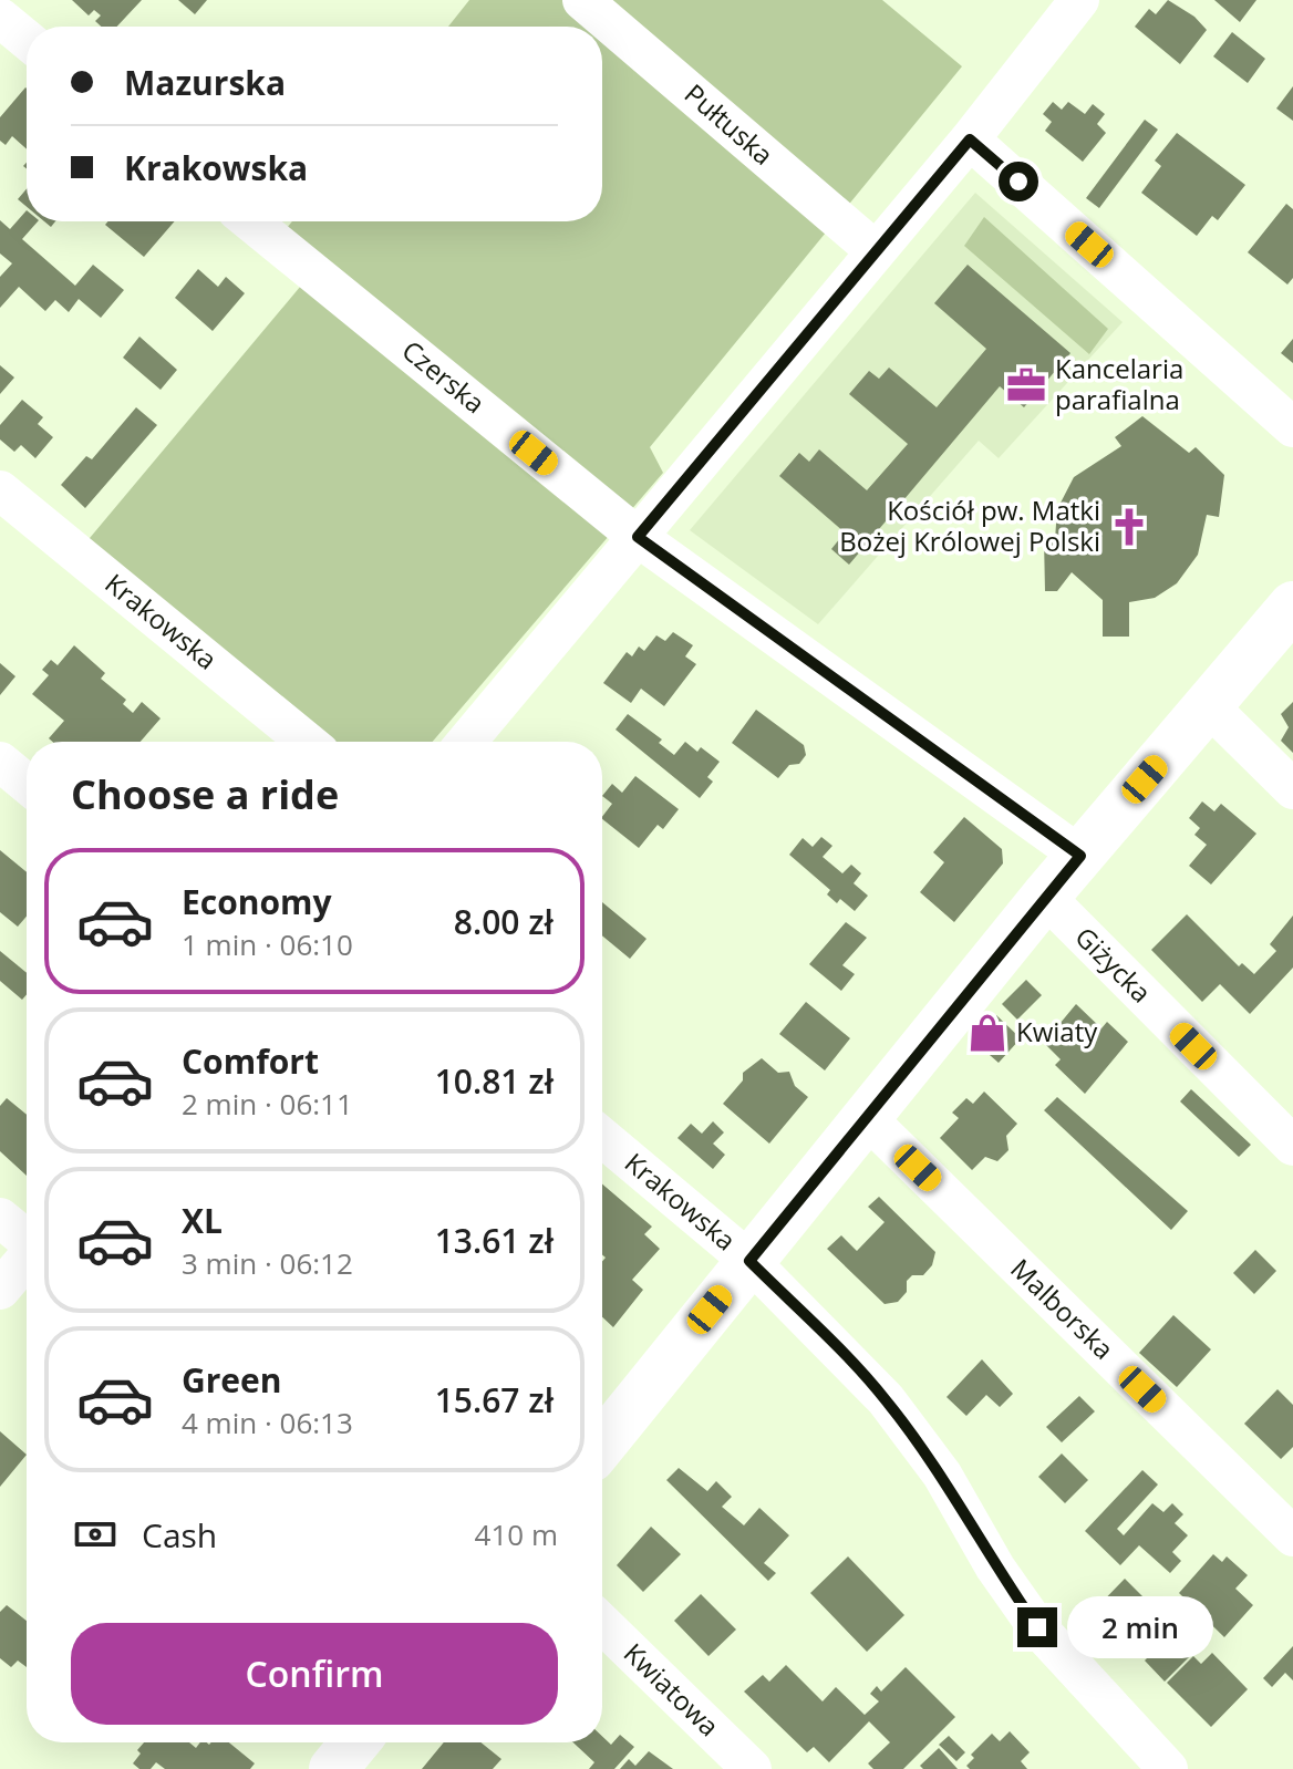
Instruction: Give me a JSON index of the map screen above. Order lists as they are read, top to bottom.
{
  "streets": {
    "street": [
      "Pułtuska",
      "Czerska",
      "Krakowska",
      "Giżycka",
      "Malborska",
      "Kwiatowa"
    ]
  },
  "places": {
    "office": ["Kancelaria parafialna"],
    "church": ["Kościół pw. Matki Bożej Królowej Polski"],
    "shop": ["Kwiaty"]
  },
  "page": {
    "banner": ["Mazurska", "Krakowska"],
    "heading": "Choose a ride",
    "list": [
      {
        "name": "Economy",
        "note": "1 min · 06:10",
        "value": "8.00 zł"
      },
      {
        "name": "Comfort",
        "note": "2 min · 06:11",
        "value": "10.81 zł"
      },
      {
        "name": "XL",
        "note": "3 min · 06:12",
        "value": "13.61 zł"
      },
      {
        "name": "Green",
        "note": "4 min · 06:13",
        "value": "15.67 zł"
      }
    ],
    "pay": ["Cash", "410 m"],
    "bubble": "2 min",
    "buttons": "Confirm"
  }
}
